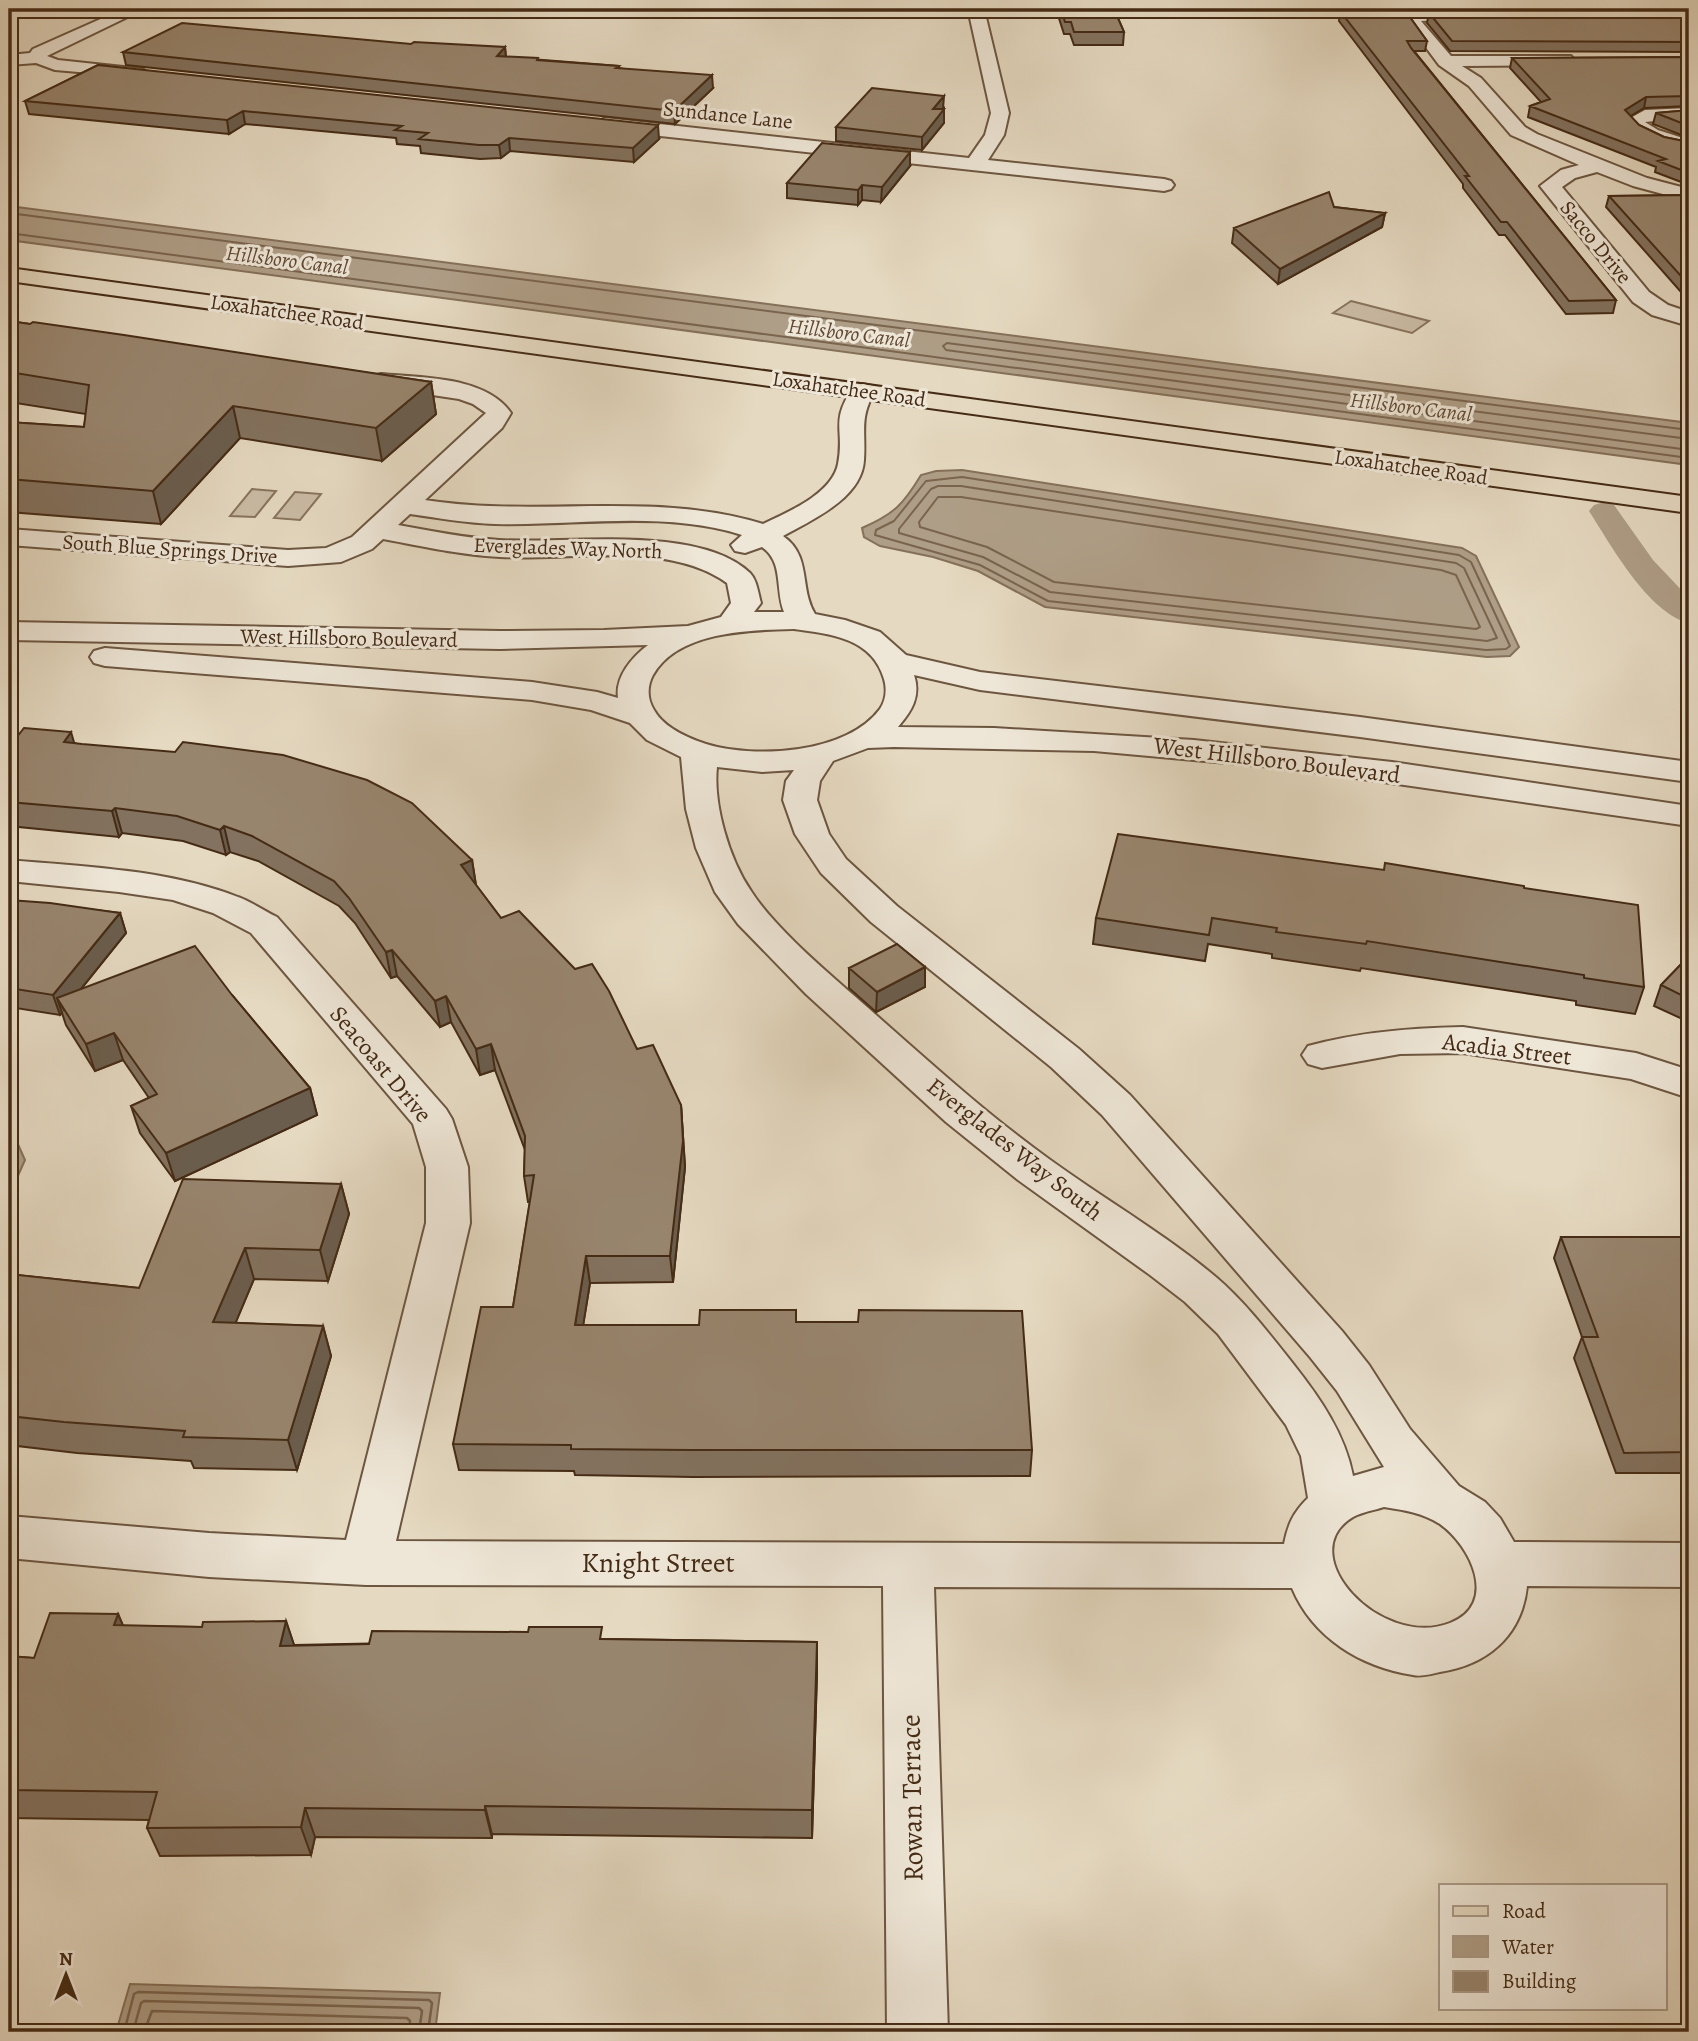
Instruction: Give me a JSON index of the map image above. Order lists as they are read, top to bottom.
{
  "streets": {
    "main road": ["Loxahatchee Road"],
    "street": [
      "Sundance Lane",
      "Sacco Drive",
      "Everglades Way North",
      "South Blue Springs Drive",
      "West Hillsboro Boulevard",
      "Acadia Street",
      "Seacoast Drive",
      "Everglades Way South",
      "Knight Street",
      "Rowan Terrace"
    ]
  },
  "crossings": [
    ["Everglades Way North", "South Blue Springs Drive"],
    ["Seacoast Drive", "Knight Street"],
    ["Everglades Way South", "Knight Street"],
    ["Knight Street", "Rowan Terrace"]
  ],
  "water": ["Hillsboro Canal"],
  "legend": ["Road", "Water", "Building"],
  "north": "top"
}
